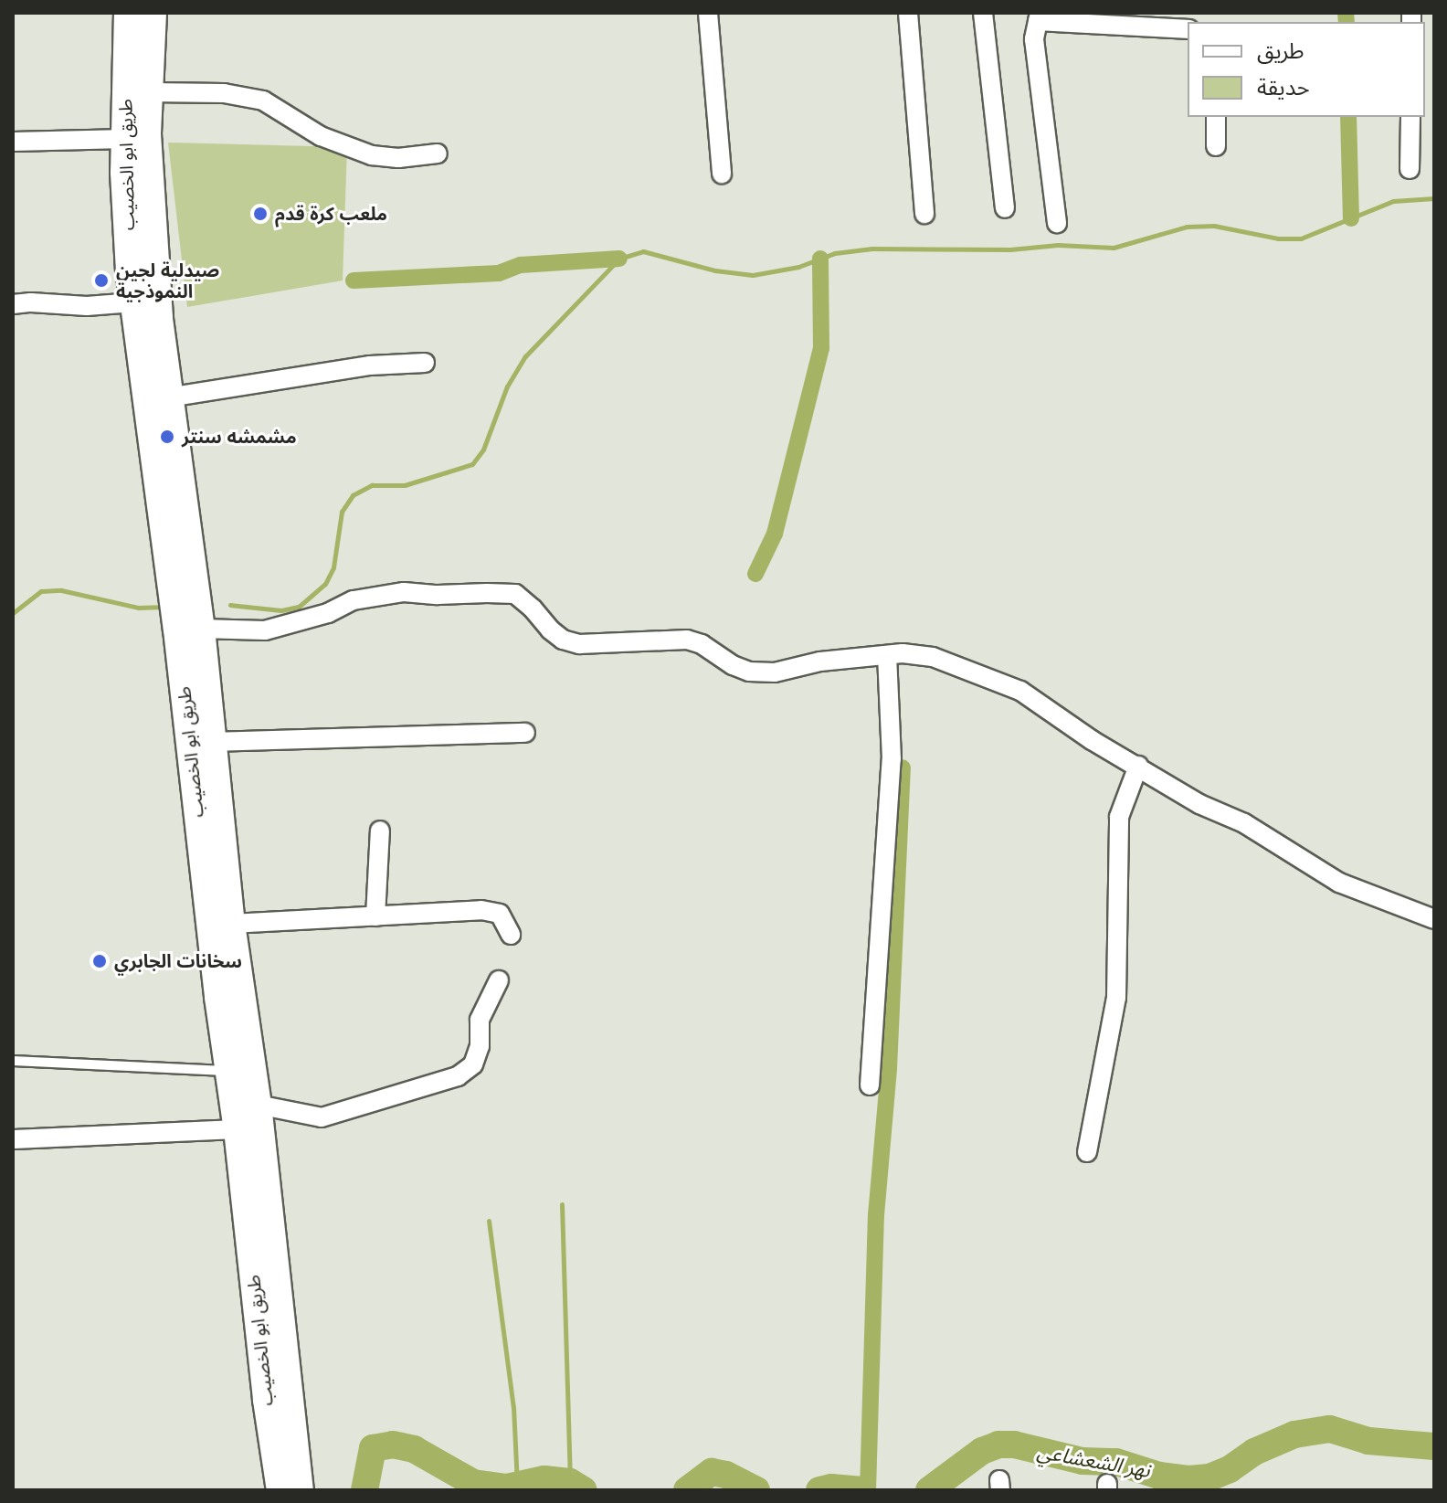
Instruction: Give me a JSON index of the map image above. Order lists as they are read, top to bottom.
{
  "streets": {
    "main road": ["طريق ابو الخصيب"]
  },
  "water": ["نهر الشعشاعي"],
  "places": [
    "ملعب كرة قدم",
    "صيدلية لجين النموذجية",
    "مشمشه سنتر",
    "سخانات الجابري"
  ],
  "legend": ["طريق", "حديقة"]
}
